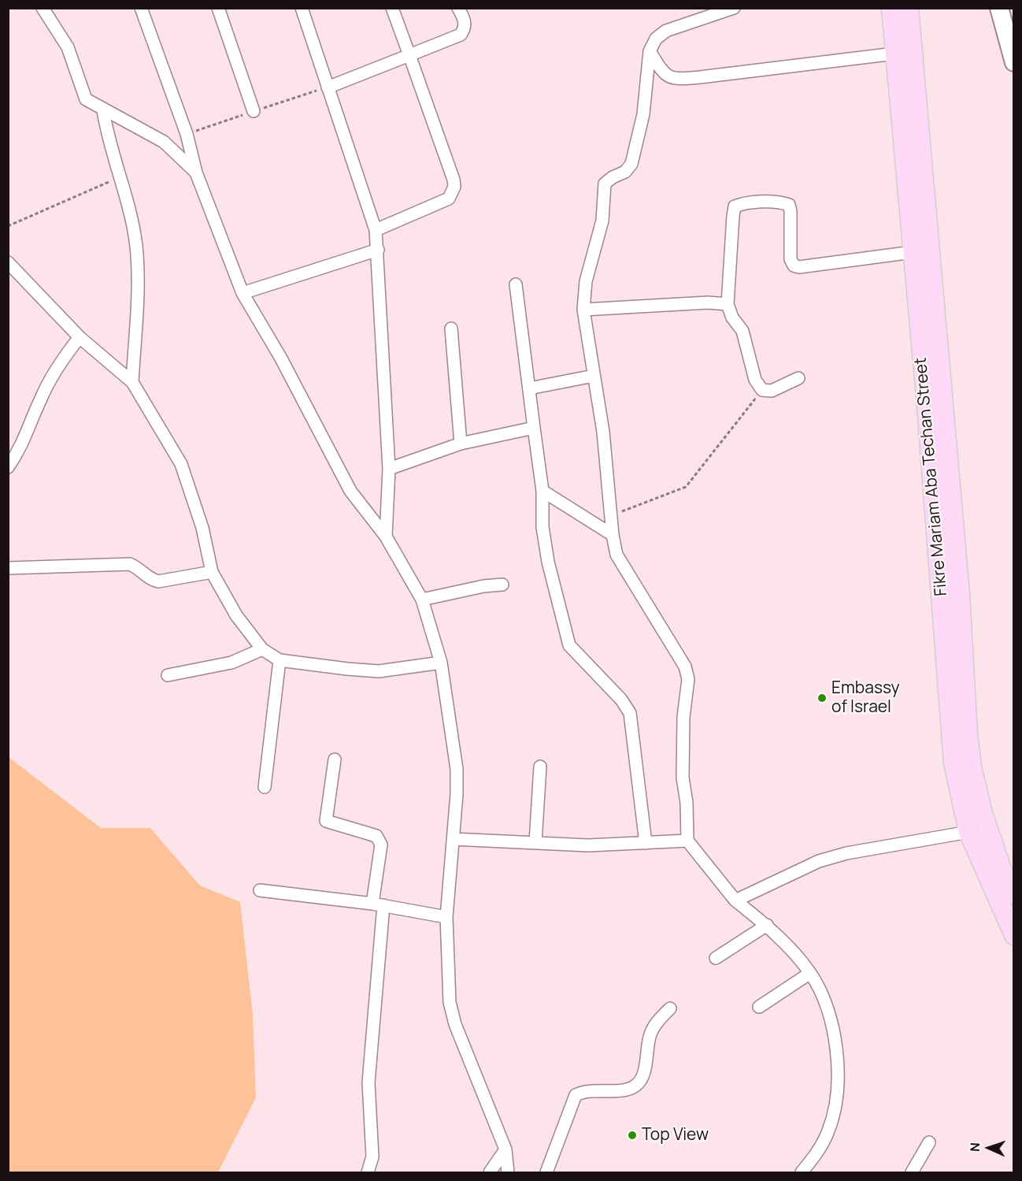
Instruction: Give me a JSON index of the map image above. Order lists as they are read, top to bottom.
{
  "streets": {
    "main road": ["Fikre Mariam Aba Techan Street"]
  },
  "places": ["Embassy of Israel", "Top View"],
  "north": "left"
}
